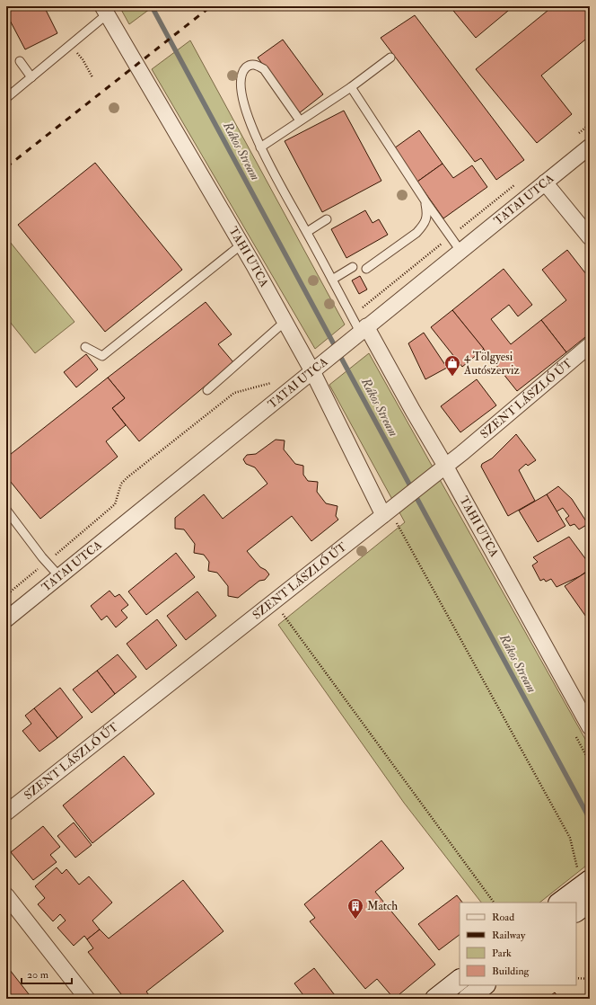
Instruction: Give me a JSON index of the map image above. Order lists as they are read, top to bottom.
{
  "streets": {
    "street": ["TATAI UTCA", "TAHI UTCA", "SZENT LÁSZLÓ ÚT"]
  },
  "crossings": [
    ["TATAI UTCA", "TAHI UTCA"],
    ["TAHI UTCA", "SZENT LÁSZLÓ ÚT"]
  ],
  "water": ["Rákos Stream"],
  "places": {
    "shop": ["4 Tölgyesi Autószerviz"],
    "building": ["Match"]
  },
  "legend": [
    "Road",
    "Railway",
    "Park",
    "Building"
  ],
  "scale_bar": "20 m"
}
